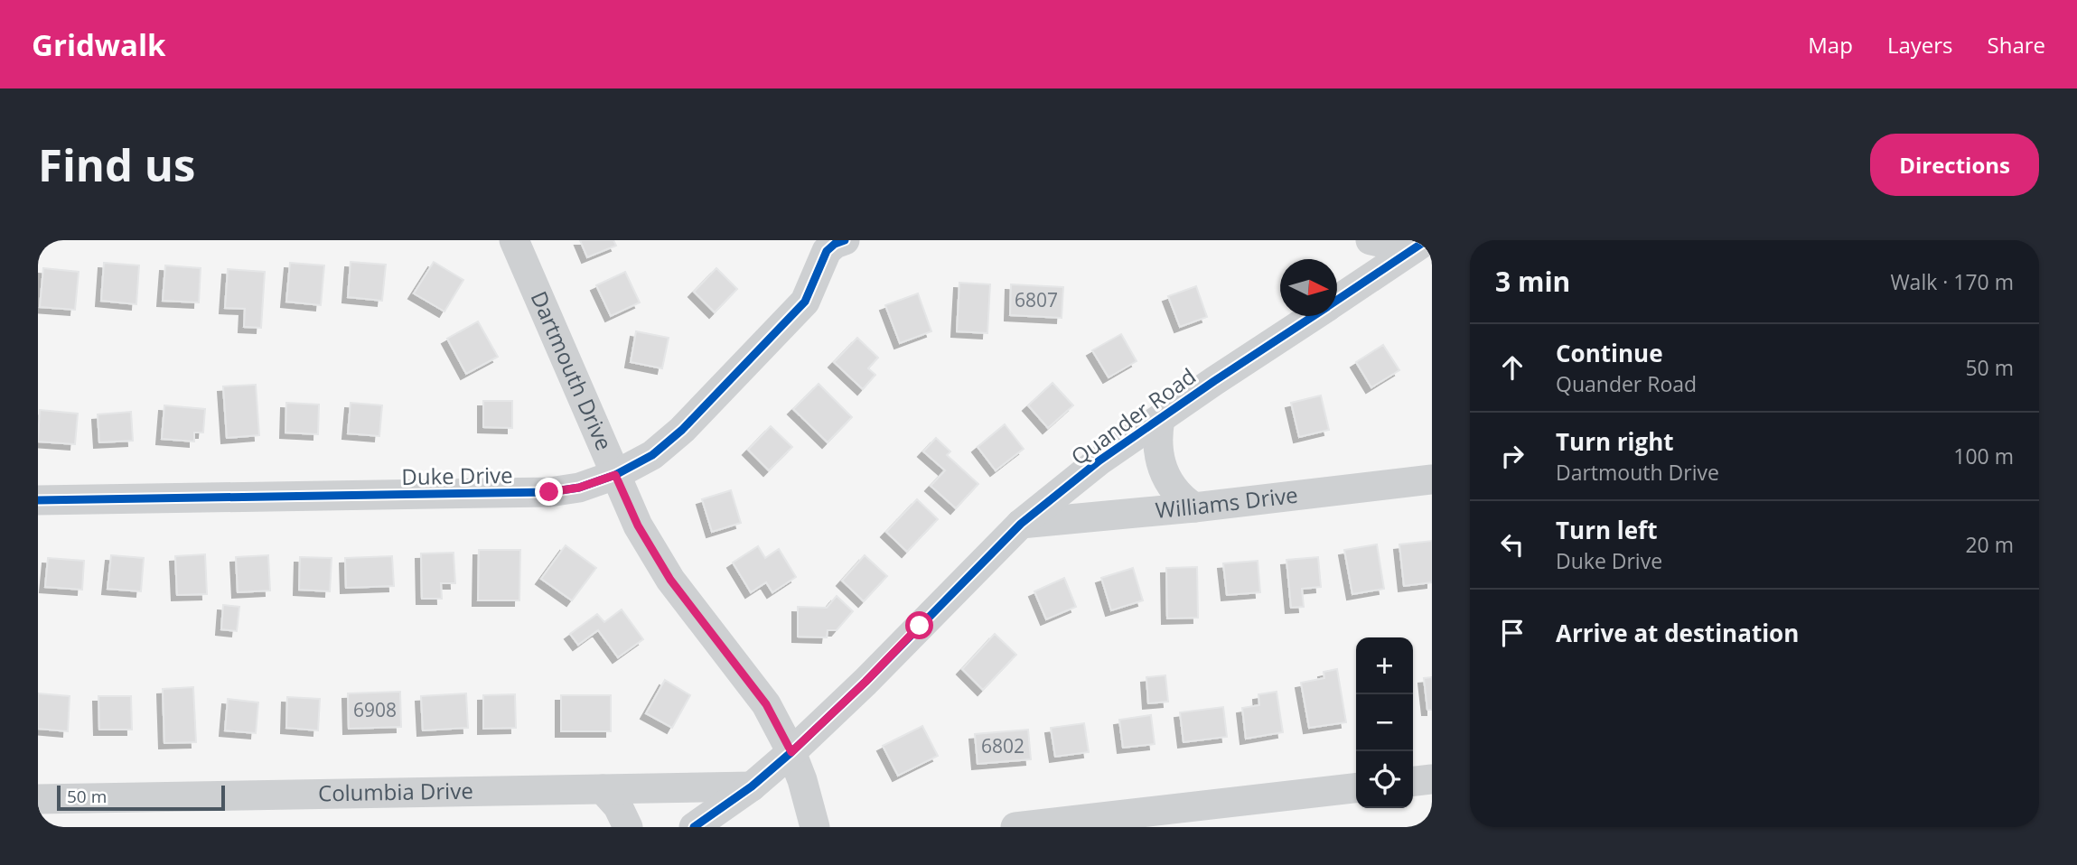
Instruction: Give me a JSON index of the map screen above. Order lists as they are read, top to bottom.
{
  "streets": {
    "street": [
      "Dartmouth Drive",
      "Quander Road",
      "Duke Drive",
      "Williams Drive",
      "Columbia Drive"
    ]
  },
  "crossings": [
    ["Dartmouth Drive", "Quander Road"],
    ["Dartmouth Drive", "Duke Drive"],
    ["Quander Road", "Williams Drive"],
    ["Quander Road", "Columbia Drive"]
  ],
  "house_numbers": ["6807", "6908", "6802"],
  "scale_bar": "50 m",
  "north": "right",
  "page": {
    "header": "Gridwalk",
    "nav": ["Map", "Layers", "Share"],
    "buttons": "Directions",
    "title": "Find us",
    "heading": ["3 min", "Walk · 170 m"],
    "list": [
      ["Continue", "Quander Road", "50 m"],
      ["Turn right", "Dartmouth Drive", "100 m"],
      ["Turn left", "Duke Drive", "20 m"],
      "Arrive at destination"
    ],
    "map_buttons": ["+", "−"],
    "scale": "50 m"
  }
}
